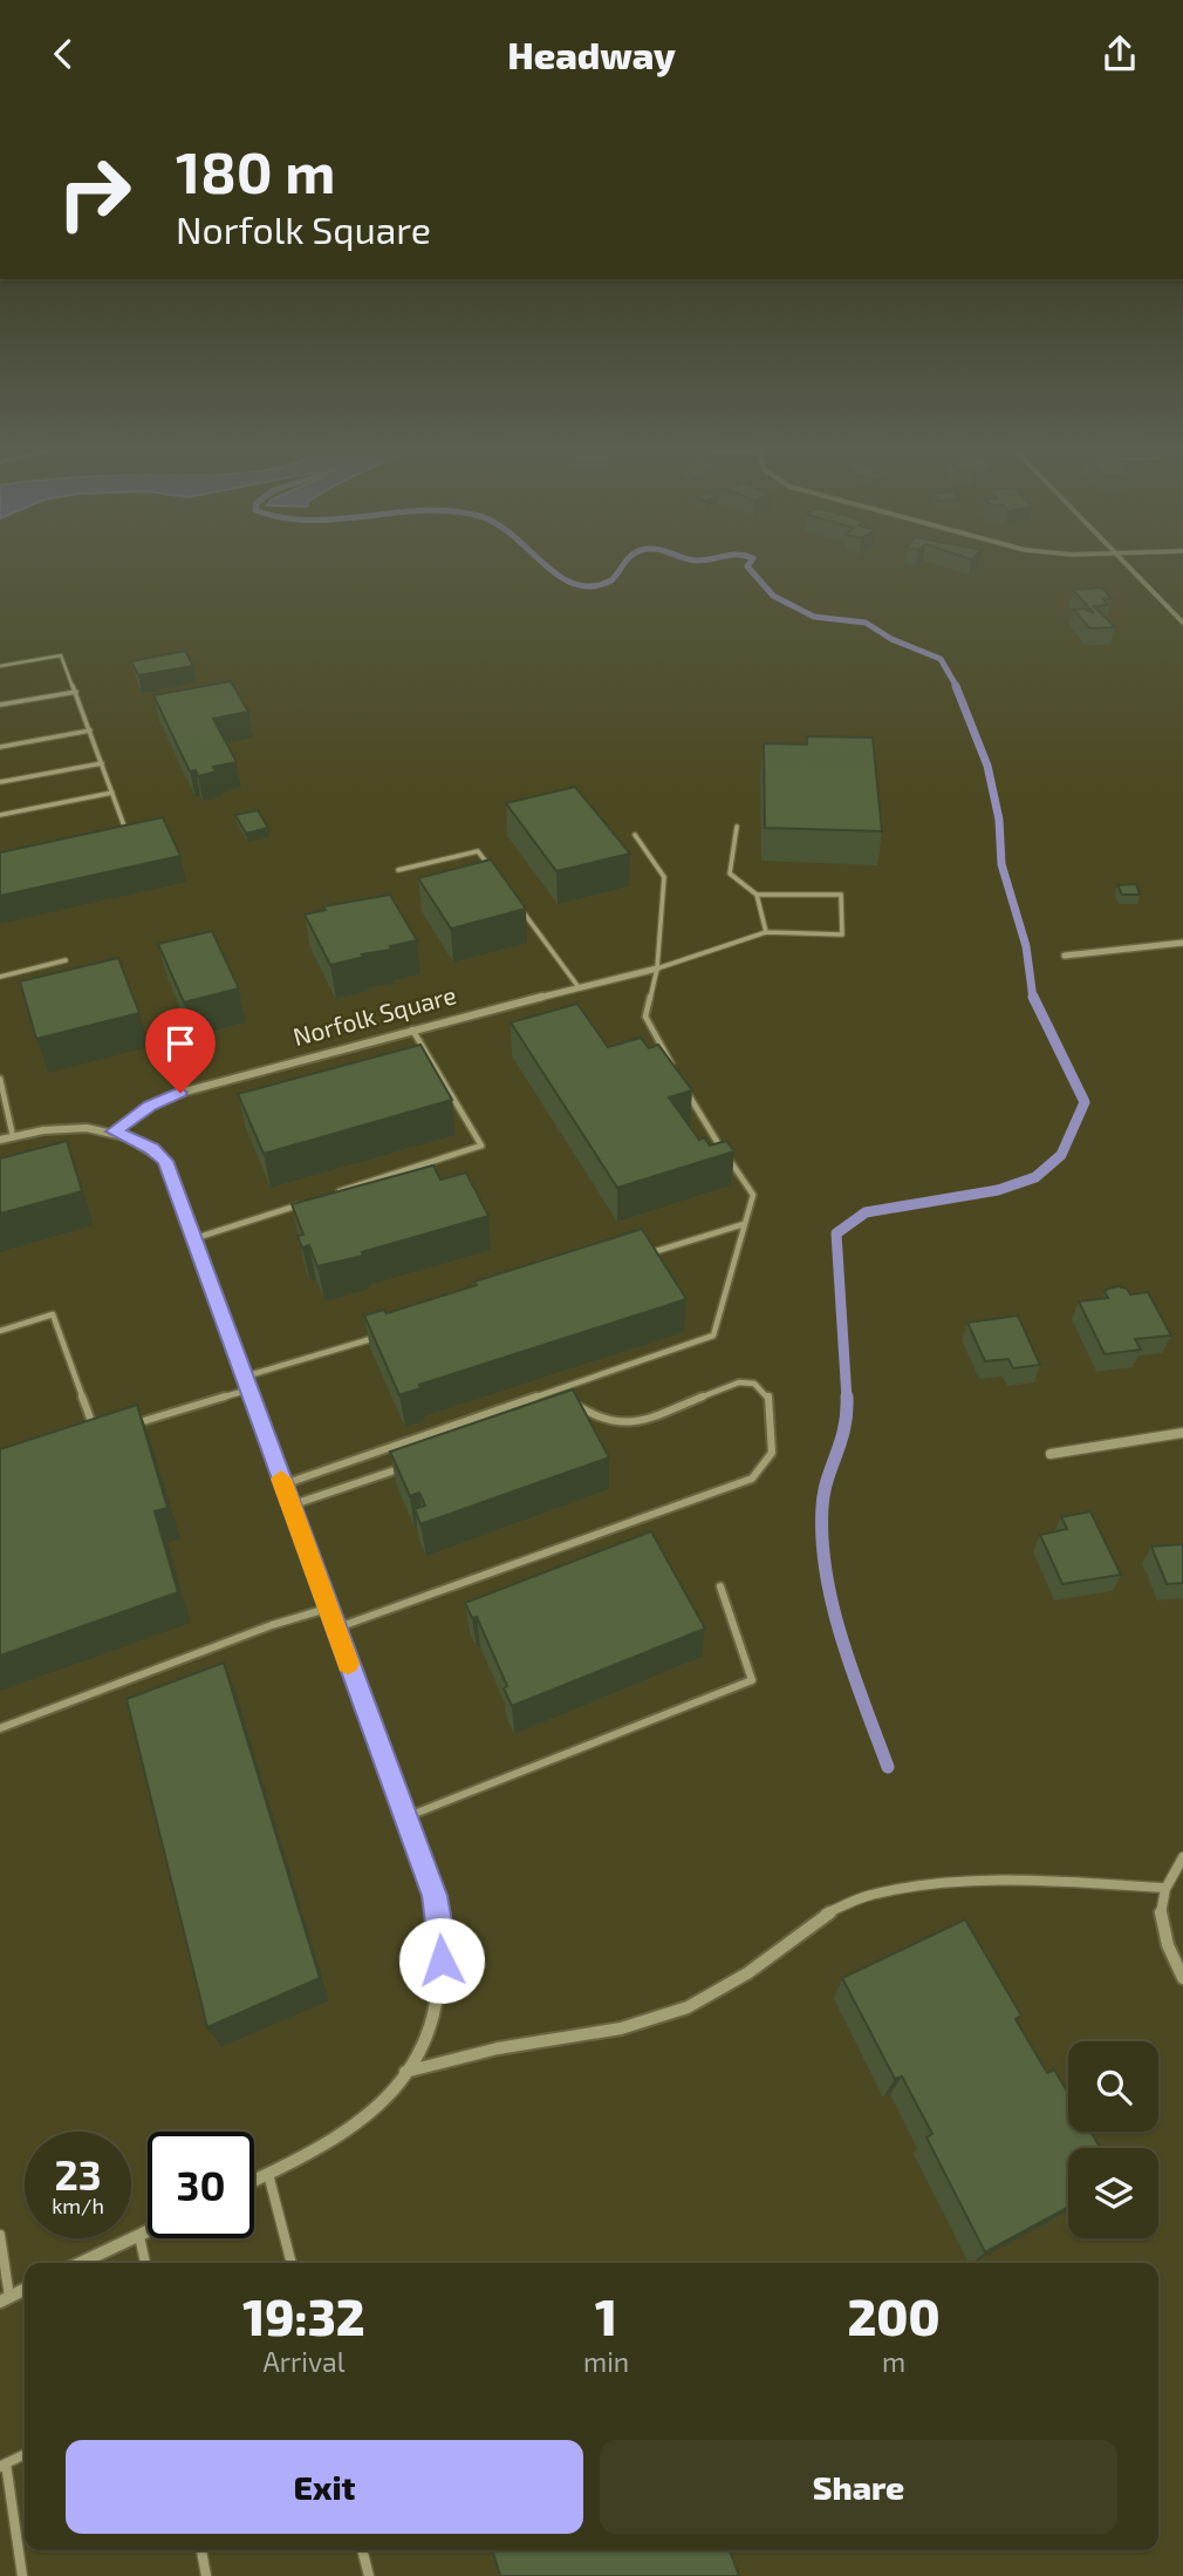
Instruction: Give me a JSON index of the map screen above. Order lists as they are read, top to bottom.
{
  "streets": {
    "street": ["Norfolk Square"]
  },
  "page": {
    "header": "Headway",
    "turn": ["180 m", "Norfolk Square"],
    "speed": "23 km/h",
    "limit": "30",
    "eta": [
      "19:32",
      "Arrival",
      "1",
      "min",
      "200",
      "m"
    ],
    "buttons": ["Exit", "Share"]
  }
}
